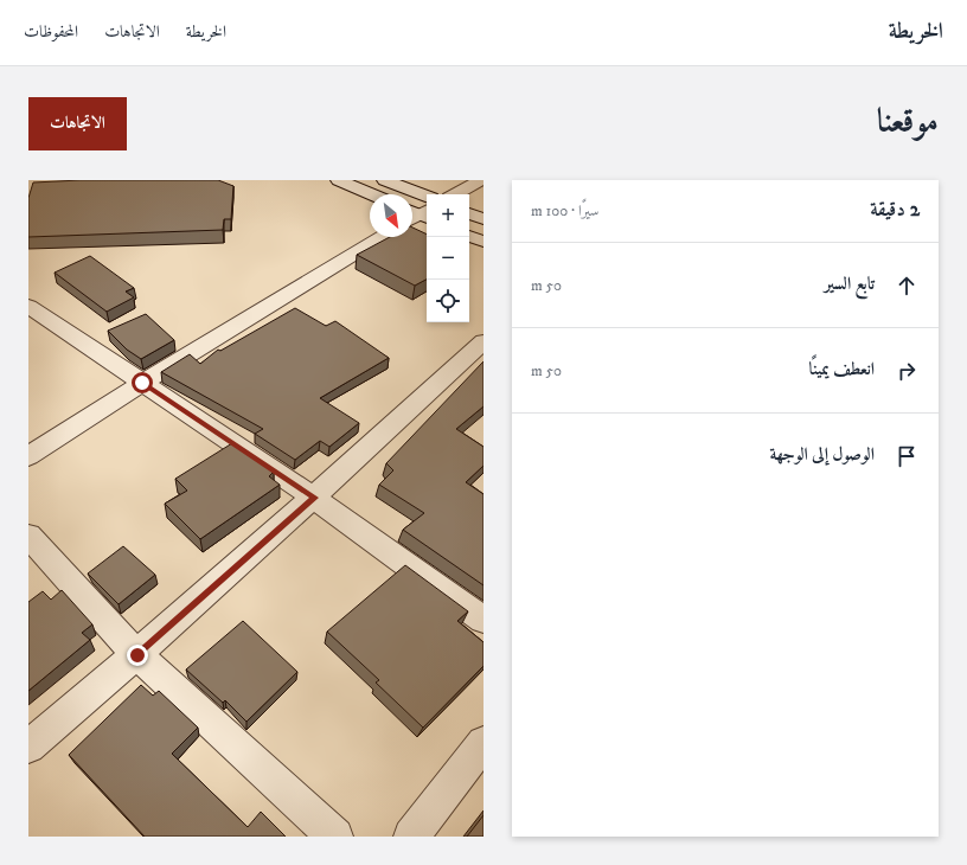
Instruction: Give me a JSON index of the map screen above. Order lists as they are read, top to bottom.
{
  "north": "bottom right",
  "page": {
    "header": "الخريطة",
    "nav": ["الخريطة", "الاتجاهات", "المحفوظات"],
    "title": "موقعنا",
    "buttons": "الاتجاهات",
    "heading": ["2 دقيقة", "سيرًا · 100 m"],
    "map_buttons": ["+", "−"],
    "list": [
      ["تابع السير", "50 m"],
      ["انعطف يمينًا", "50 m"],
      "الوصول إلى الوجهة"
    ]
  }
}
